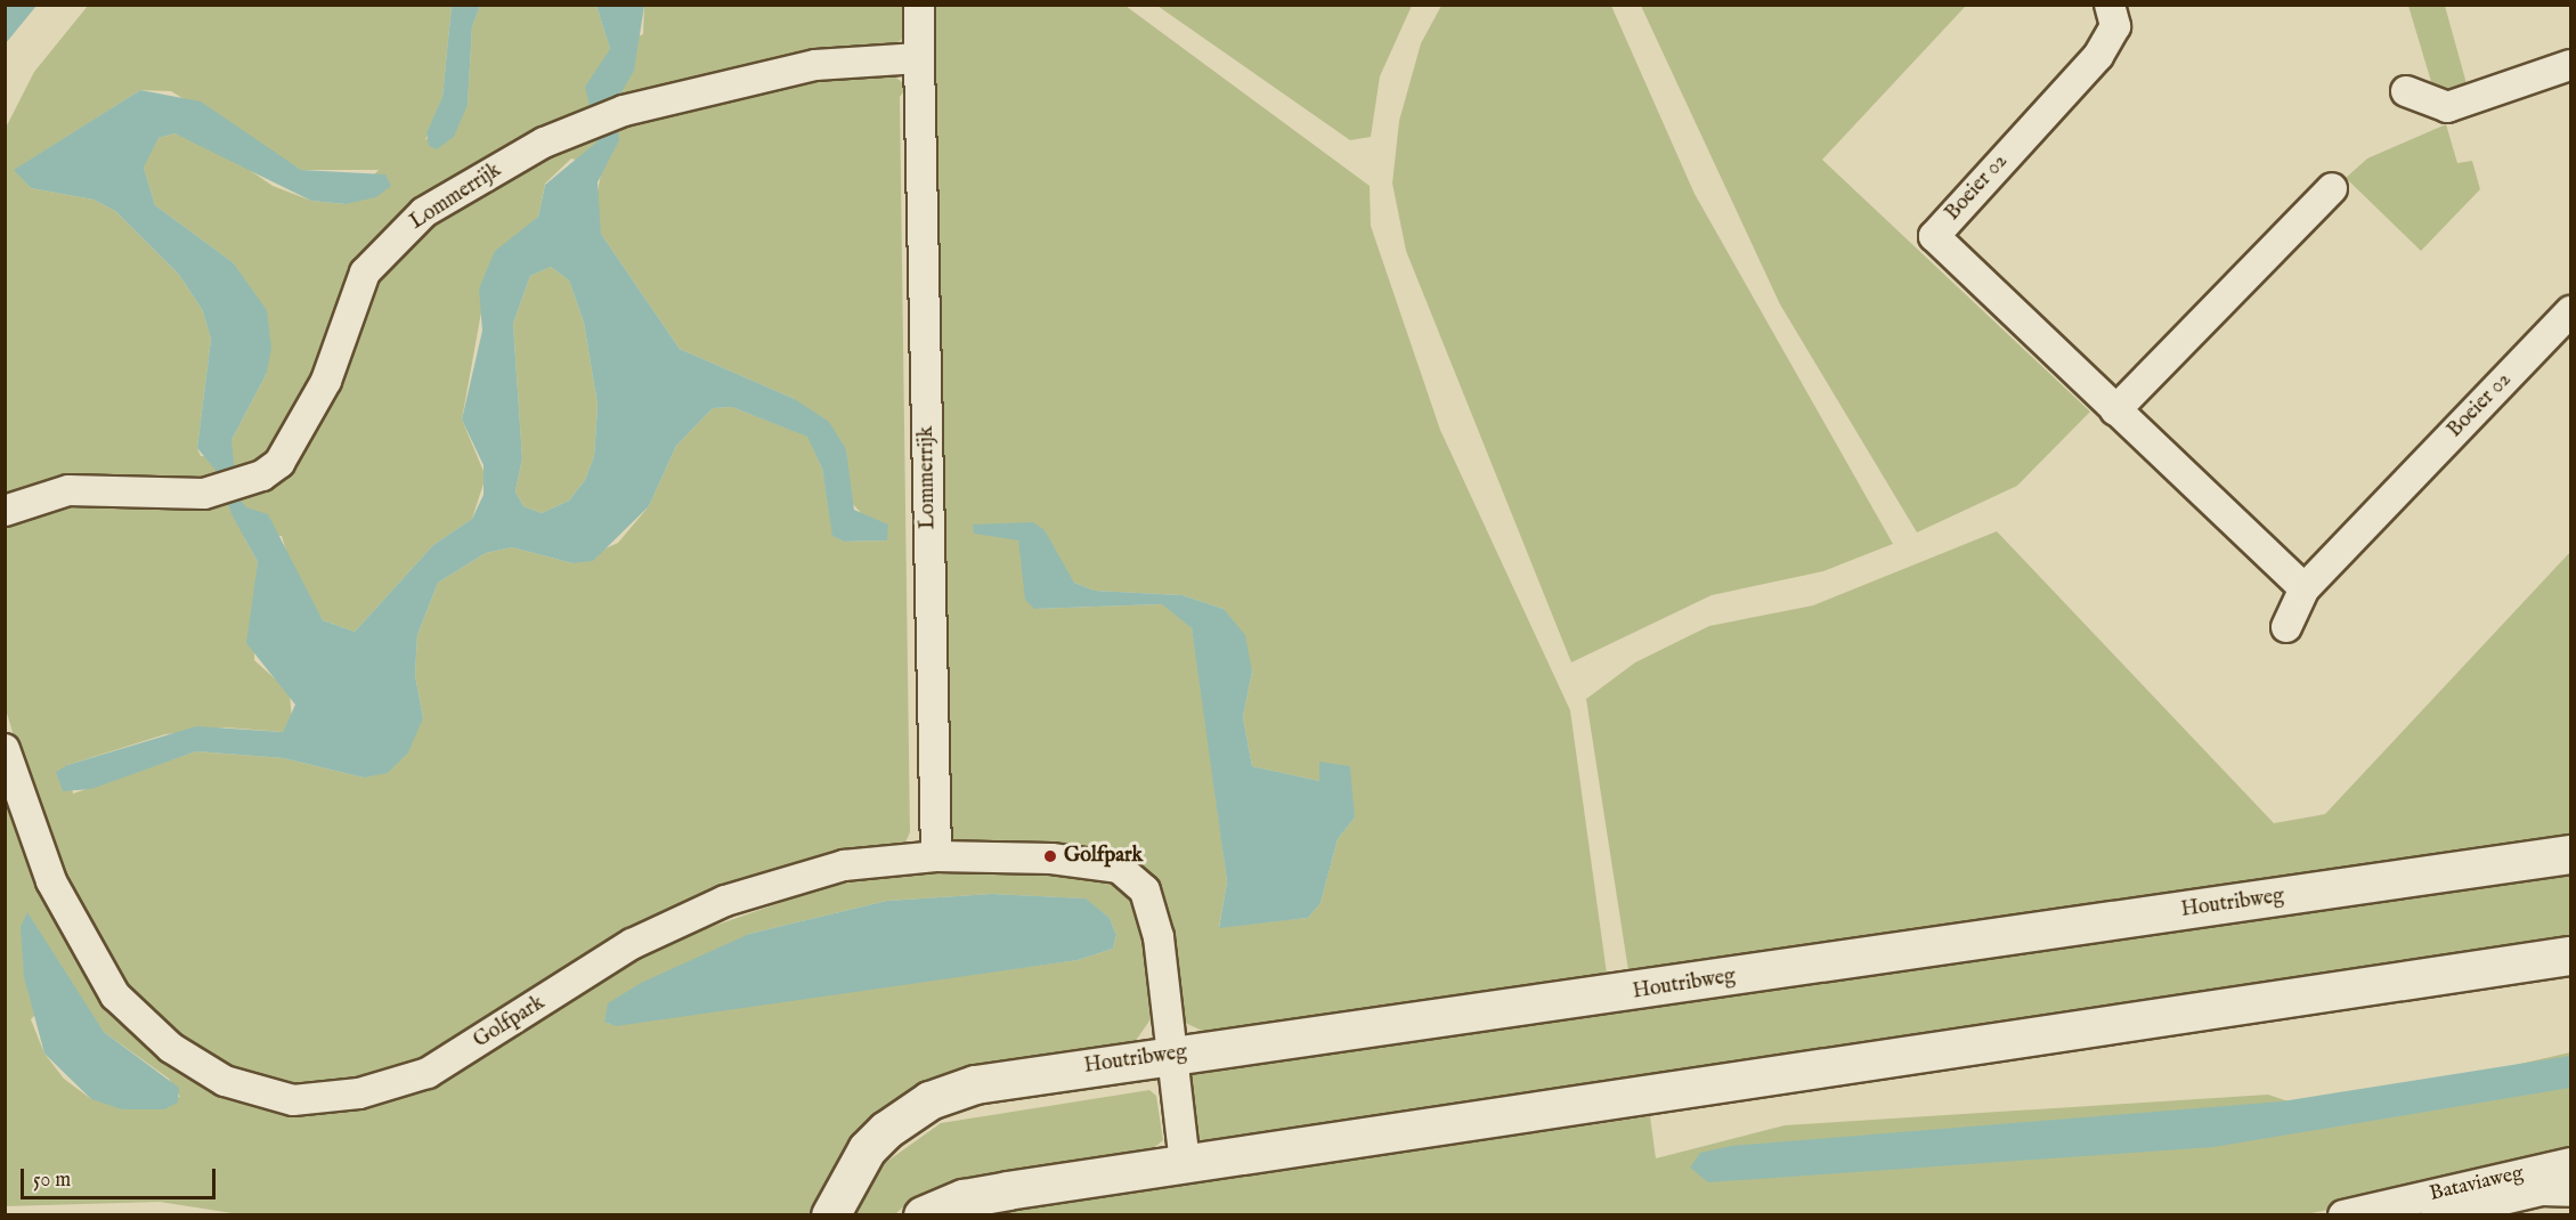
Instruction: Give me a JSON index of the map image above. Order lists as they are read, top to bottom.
{
  "streets": {
    "main road": ["Houtribweg"],
    "street": [
      "Boeier 02",
      "Lommerrijk",
      "Golfpark",
      "Bataviaweg"
    ]
  },
  "crossings": [
    ["Lommerrijk", "Golfpark"],
    ["Houtribweg", "Golfpark"]
  ],
  "places": ["Golfpark"],
  "scale_bar": "50 m"
}
